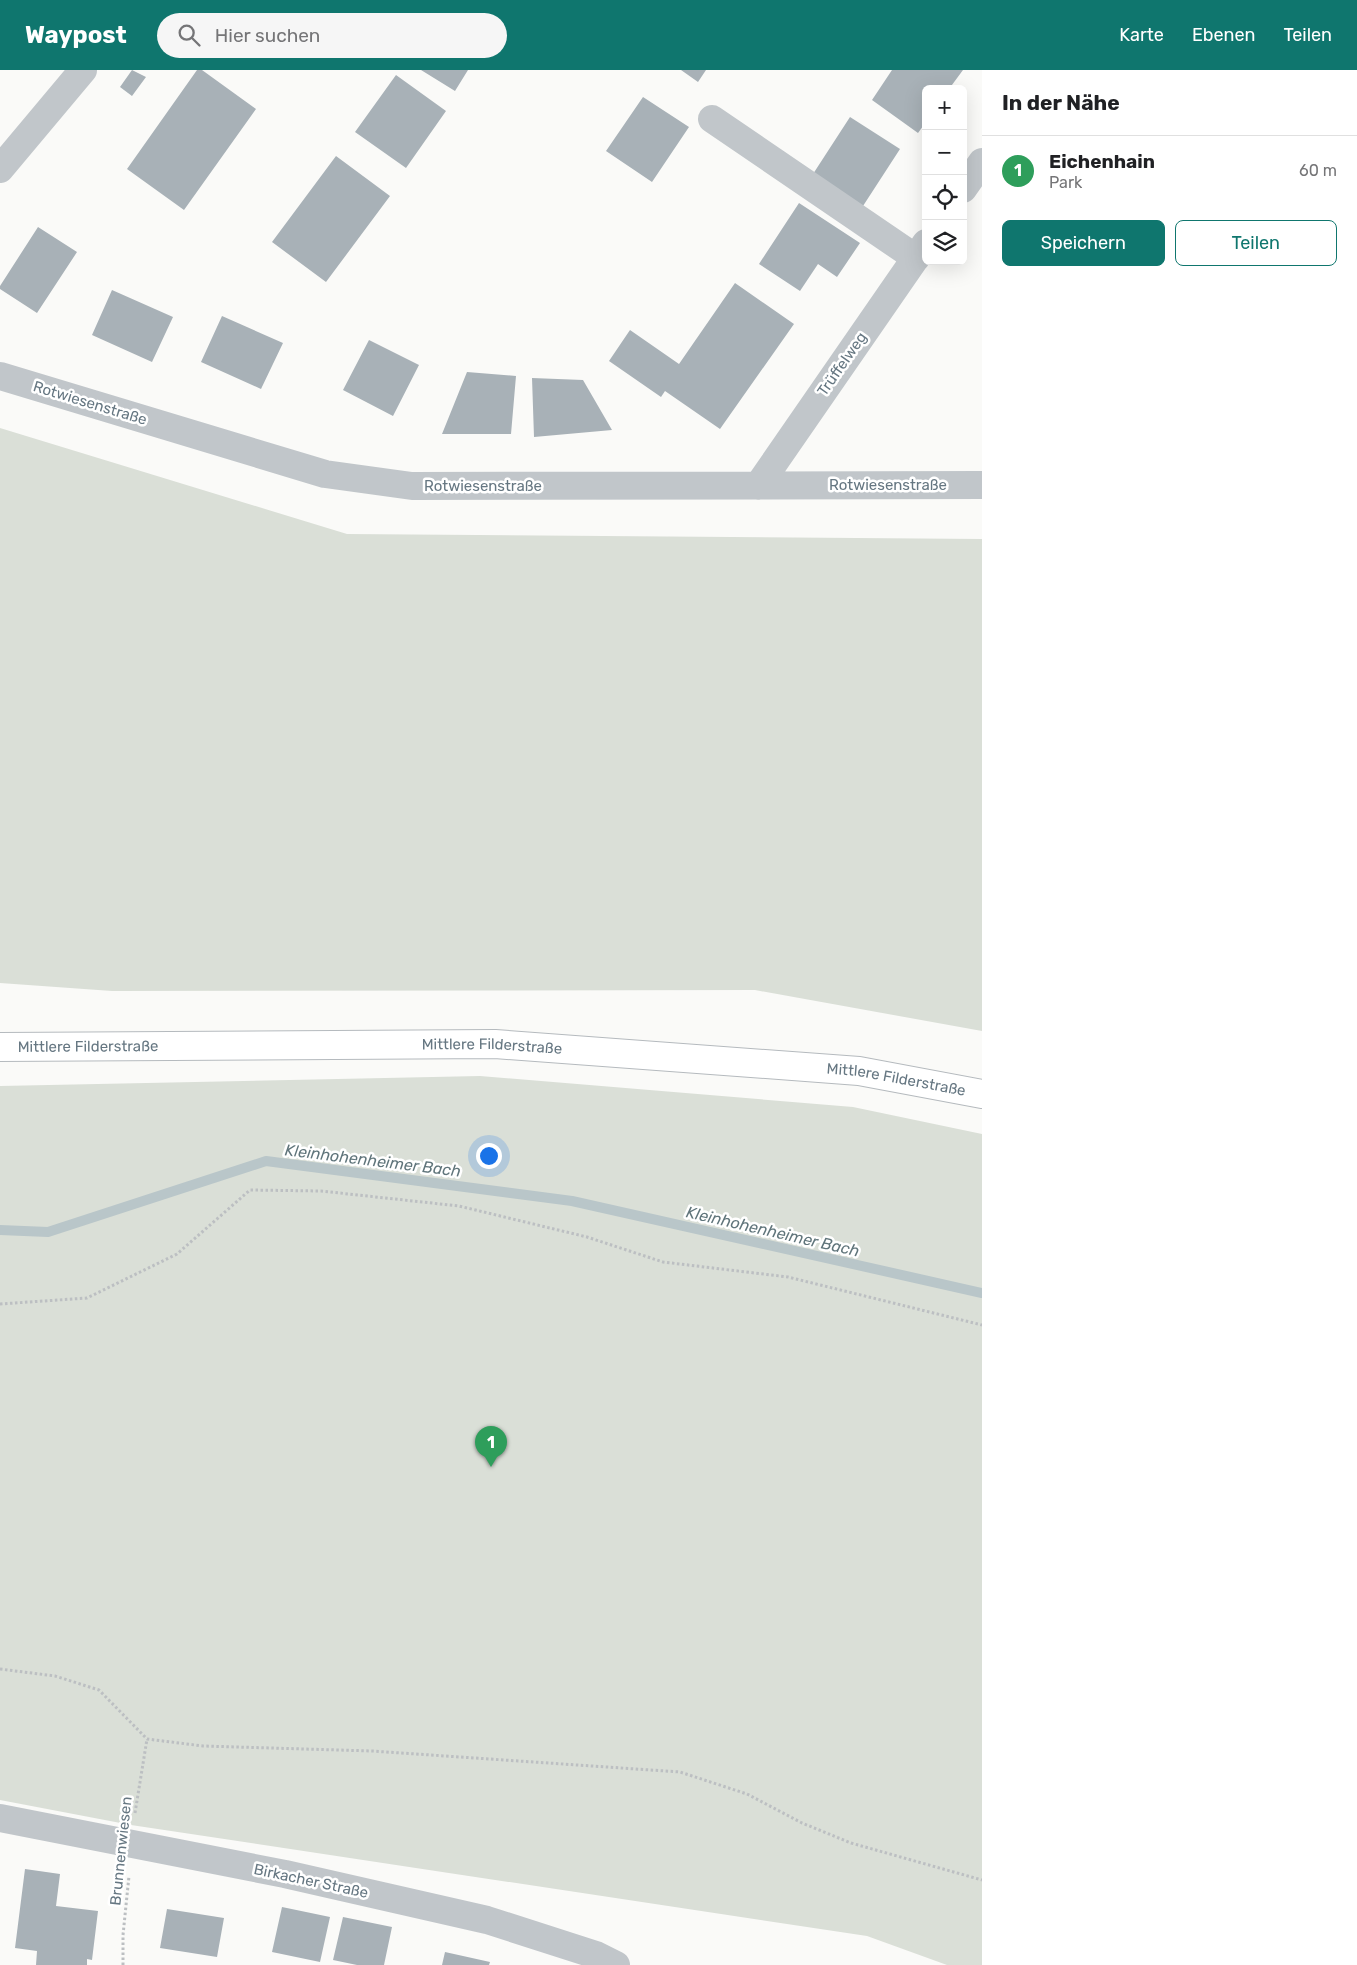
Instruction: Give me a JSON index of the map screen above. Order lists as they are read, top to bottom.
{
  "streets": {
    "main road": ["Mittlere Filderstraße"],
    "street": ["Trüffelweg", "Rotwiesenstraße", "Birkacher Straße"],
    "path": ["Brunnenwiesen"]
  },
  "crossings": [
    ["Trüffelweg", "Rotwiesenstraße"],
    ["Brunnenwiesen", "Birkacher Straße"]
  ],
  "water": ["Kleinhohenheimer Bach"],
  "page": {
    "header": "Waypost",
    "search": "Hier suchen",
    "nav": ["Karte", "Ebenen", "Teilen"],
    "heading": "In der Nähe",
    "map_buttons": ["+", "−"],
    "list": [
      {
        "mark": "1",
        "name": "Eichenhain",
        "note": "Park",
        "value": "60 m"
      }
    ],
    "buttons": ["Speichern", "Teilen"],
    "pins": "1"
  }
}
